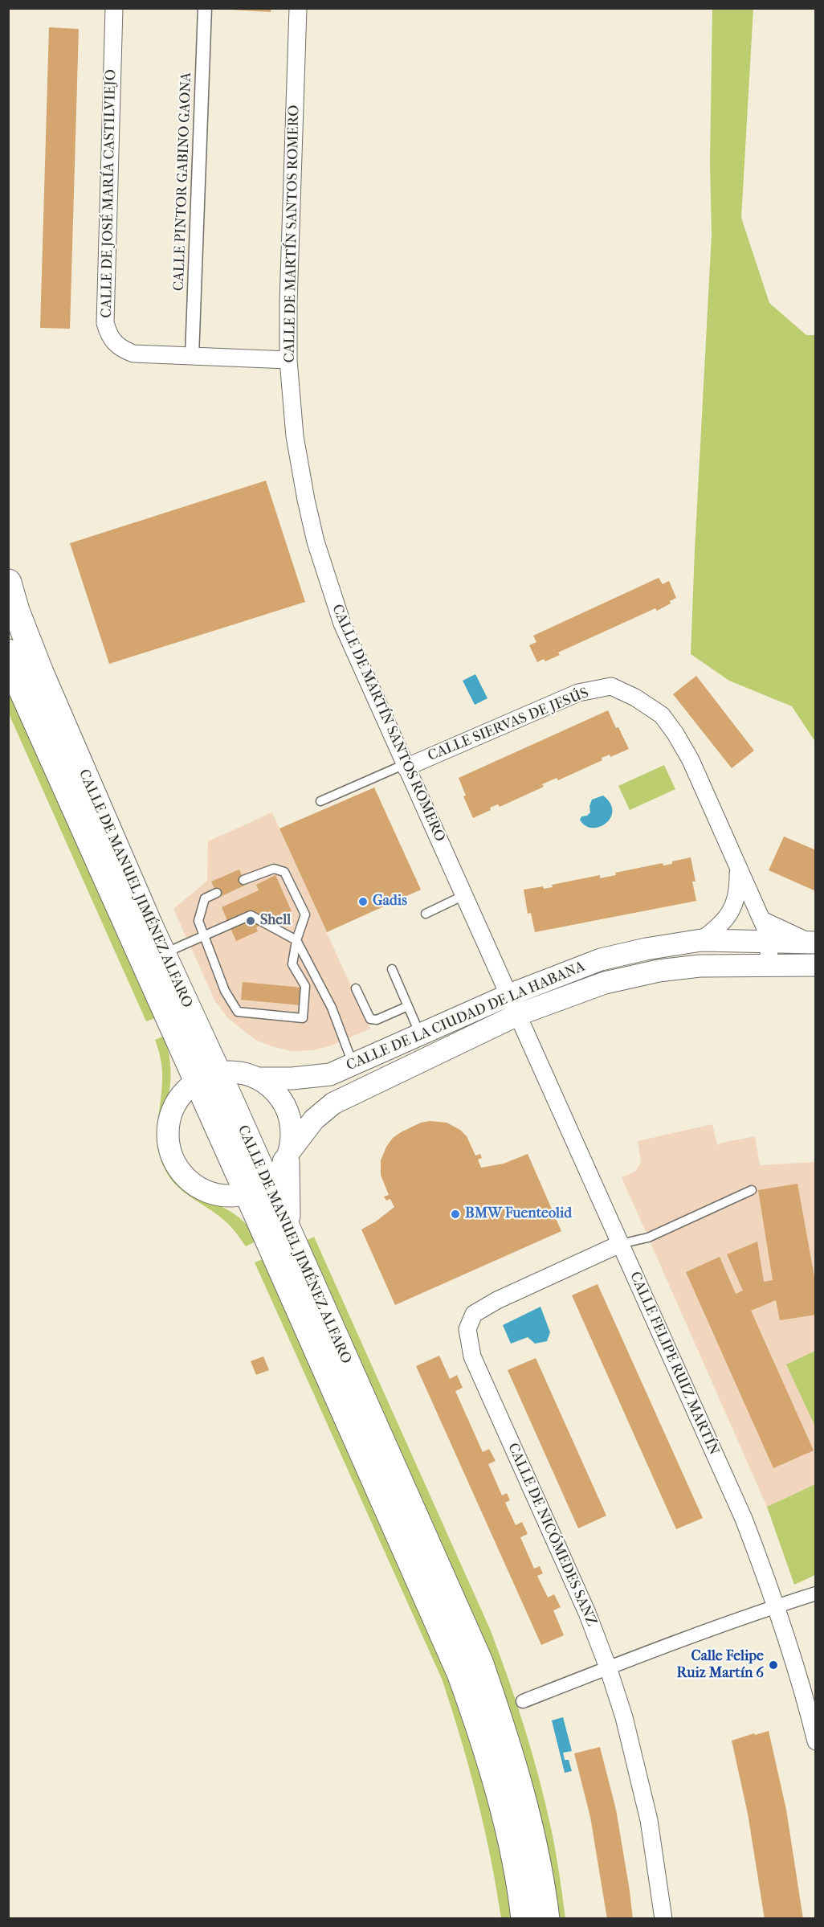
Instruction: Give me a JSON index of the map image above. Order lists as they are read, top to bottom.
{
  "streets": {
    "highway": ["CALLE DE MANUEL JIMÉNEZ ALFARO"],
    "street": [
      "CALLE PINTOR GABINO GAONA",
      "CALLE DE JOSÉ MARÍA CASTILVIEJO",
      "CALLE DE MARTÍN SANTOS ROMERO",
      "CALLE SIERVAS DE JESÚS",
      "CALLE DE LA CIUDAD DE LA HABANA",
      "CALLE FELIPE RUIZ MARTÍN",
      "CALLE DE NICÓMEDES SANZ"
    ]
  },
  "crossings": [
    ["CALLE PINTOR GABINO GAONA", "CALLE DE JOSÉ MARÍA CASTILVIEJO"],
    ["CALLE DE JOSÉ MARÍA CASTILVIEJO", "CALLE DE MARTÍN SANTOS ROMERO"],
    ["CALLE DE MARTÍN SANTOS ROMERO", "CALLE SIERVAS DE JESÚS"],
    ["CALLE DE MARTÍN SANTOS ROMERO", "CALLE DE LA CIUDAD DE LA HABANA"],
    ["CALLE DE MARTÍN SANTOS ROMERO", "CALLE FELIPE RUIZ MARTÍN"],
    ["CALLE SIERVAS DE JESÚS", "CALLE DE LA CIUDAD DE LA HABANA"],
    ["CALLE DE MANUEL JIMÉNEZ ALFARO", "CALLE DE LA CIUDAD DE LA HABANA"],
    ["CALLE DE LA CIUDAD DE LA HABANA", "CALLE FELIPE RUIZ MARTÍN"],
    ["CALLE FELIPE RUIZ MARTÍN", "CALLE DE NICÓMEDES SANZ"]
  ],
  "places": [
    "Gadis",
    "Shell",
    "BMW Fuenteolid",
    "Calle Felipe Ruiz Martín 6"
  ]
}
